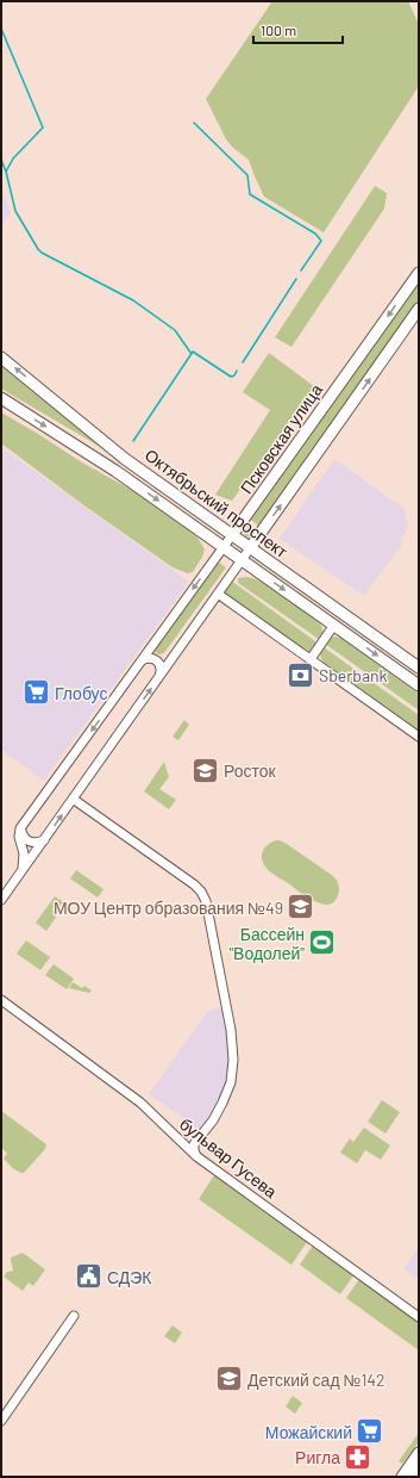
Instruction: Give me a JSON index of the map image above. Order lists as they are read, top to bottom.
{
  "streets": {
    "main road": ["Псковская улица", "Октябрьский проспект"],
    "street": ["бульвар Гусева"]
  },
  "crossings": [
    ["Псковская улица", "Октябрьский проспект"]
  ],
  "places": {
    "bank": ["Sberbank"],
    "supermarket": ["Глобус", "Можайский"],
    "school or university": ["Росток", "МОУ Центр образования №49", "Детский сад №142"],
    "sports": ["Бассейн \"Водолей\""],
    "public building": ["СДЭК"],
    "pharmacy": ["Ригла"]
  },
  "scale_bar": "100 m"
}
